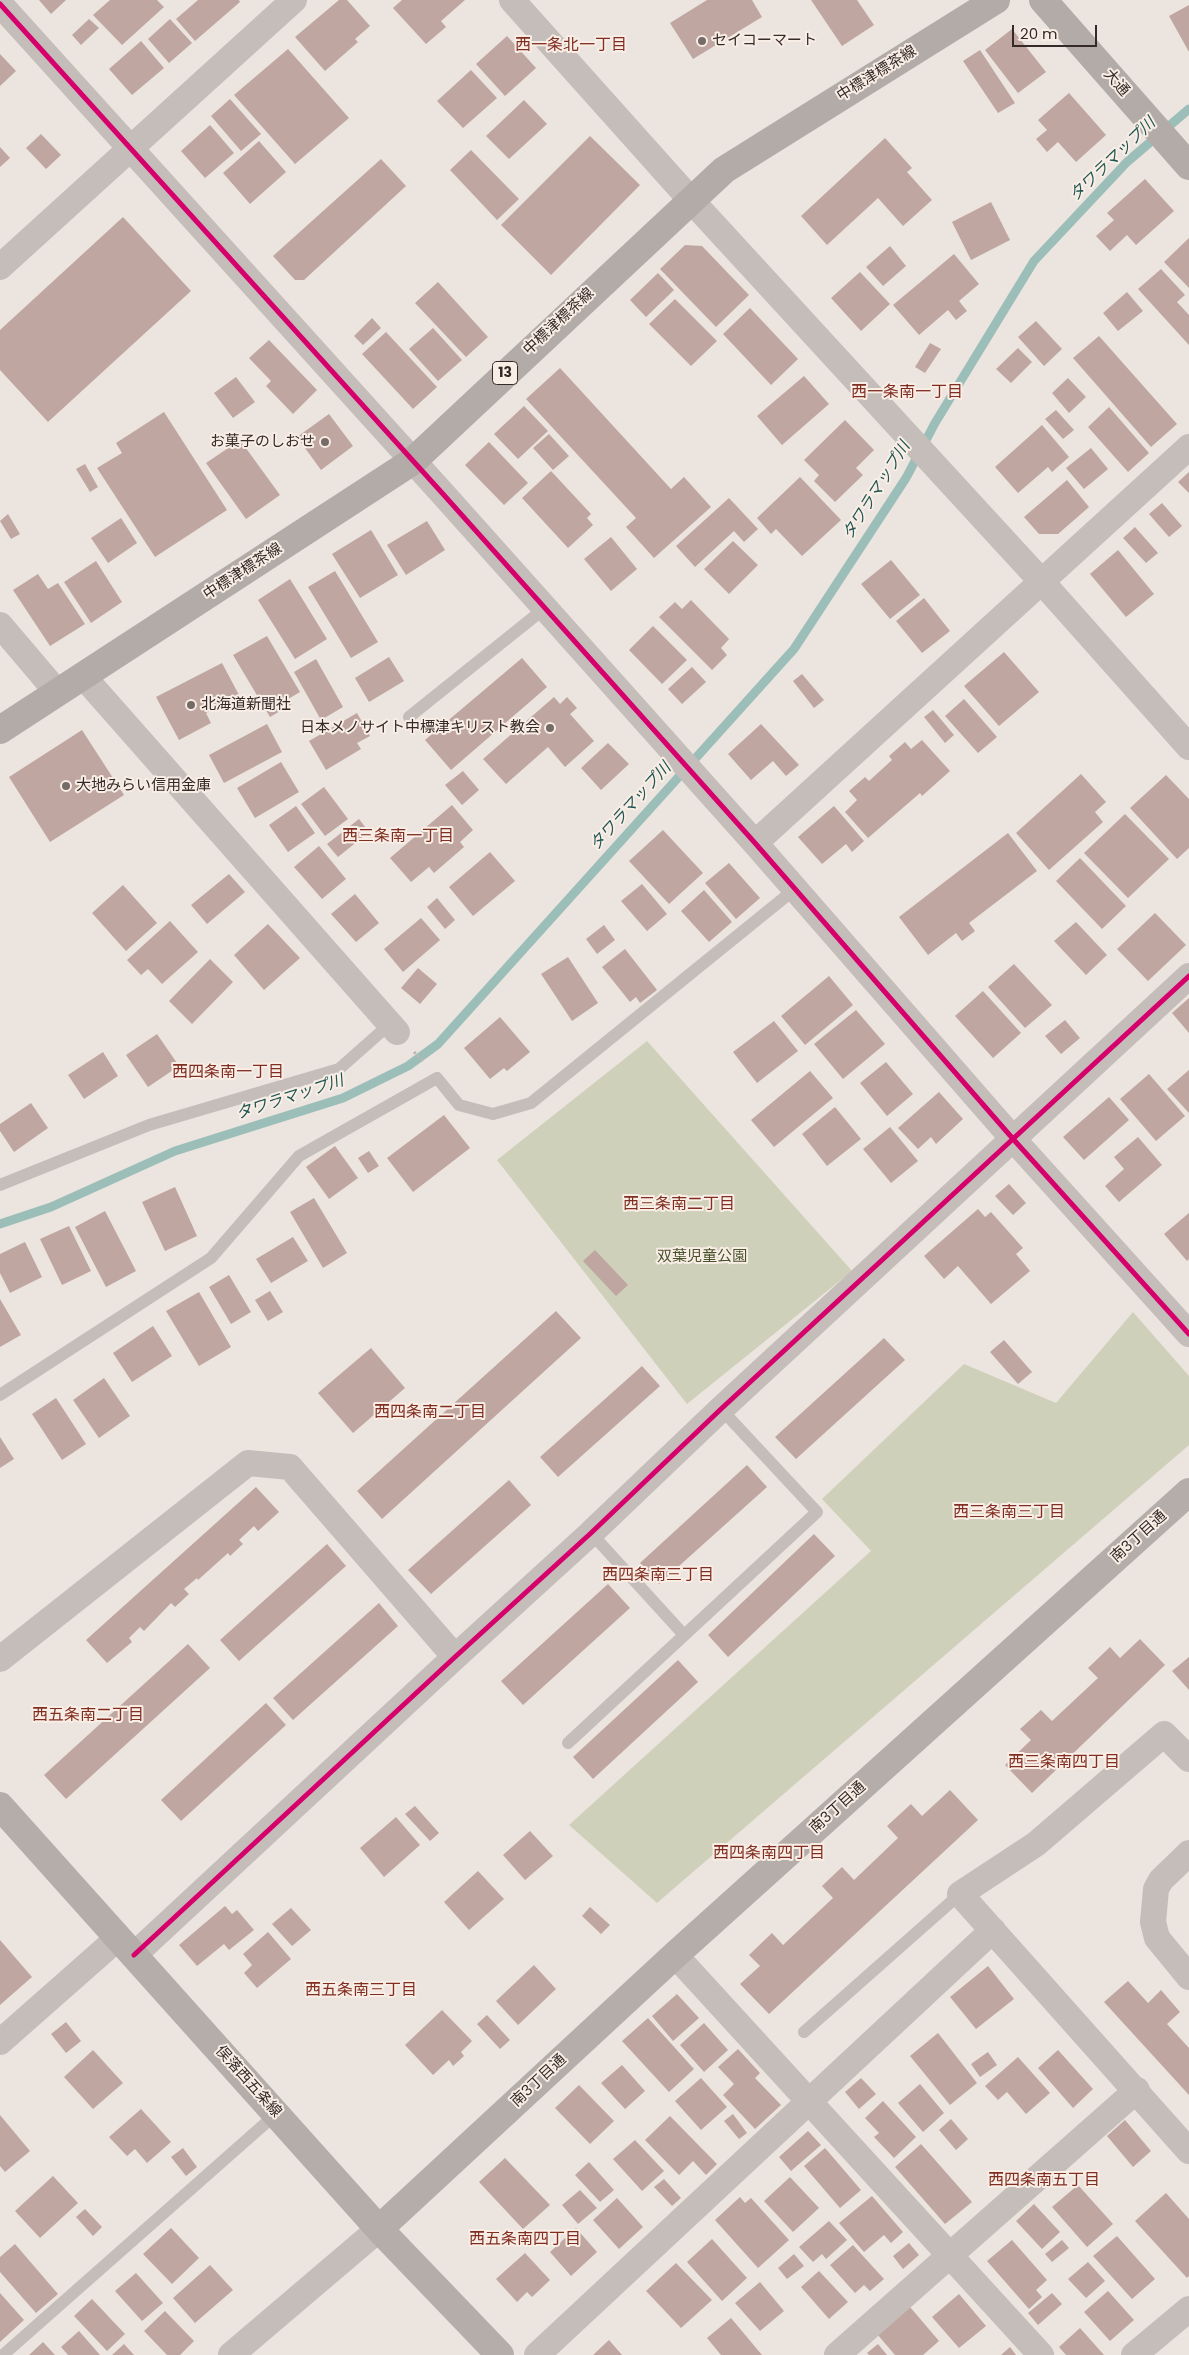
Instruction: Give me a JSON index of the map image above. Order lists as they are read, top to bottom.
{
  "streets": {
    "main road": ["中標津標茶線", "大通", "13"],
    "street": ["南3丁目通", "俣落西五条線"]
  },
  "crossings": [
    ["南3丁目通", "俣落西五条線"]
  ],
  "districts": [
    "西一条北一丁目",
    "西一条南一丁目",
    "西三条南一丁目",
    "西四条南一丁目",
    "西三条南二丁目",
    "西四条南二丁目",
    "西三条南三丁目",
    "西四条南三丁目",
    "西五条南二丁目",
    "西三条南四丁目",
    "西四条南四丁目",
    "西五条南三丁目",
    "西四条南五丁目",
    "西五条南四丁目"
  ],
  "water": ["タワラマップ川"],
  "parks": ["双葉児童公園"],
  "places": [
    "セイコーマート",
    "お菓子のしおせ",
    "北海道新聞社",
    "日本メノサイト中標津キリスト教会",
    "大地みらい信用金庫"
  ],
  "scale_bar": "20 m"
}
